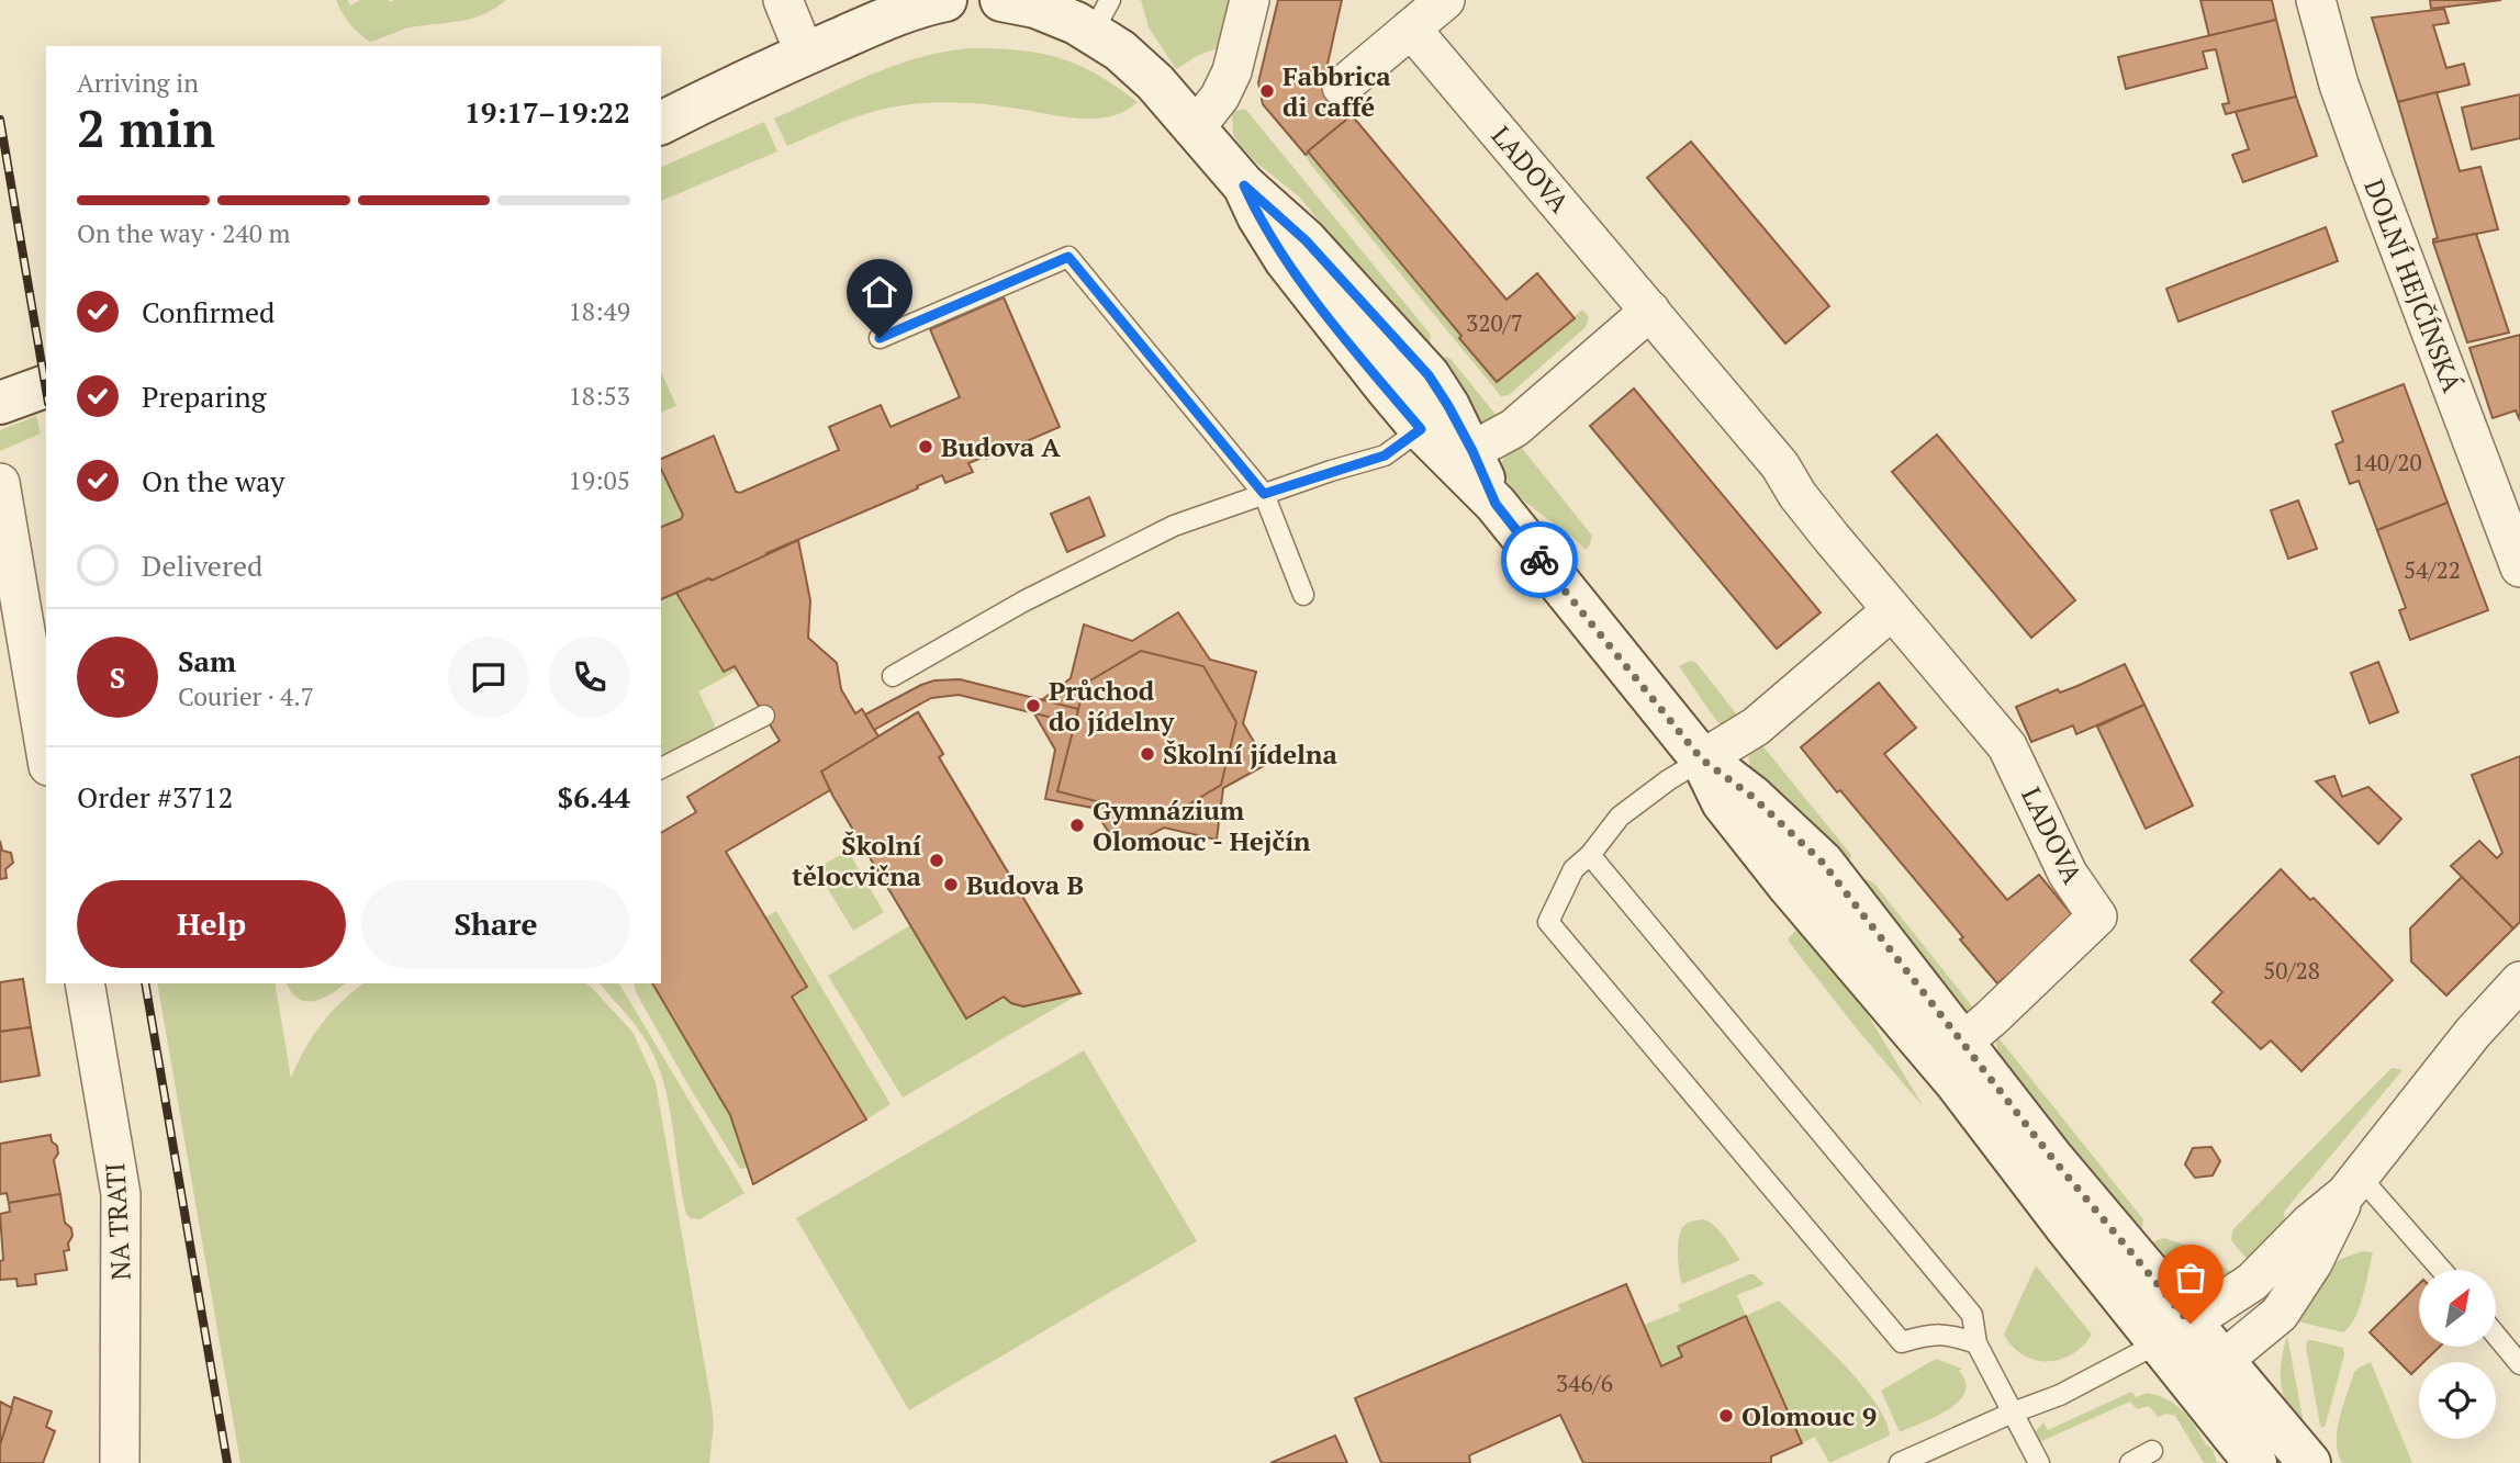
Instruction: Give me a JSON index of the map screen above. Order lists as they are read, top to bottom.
{
  "streets": {
    "street": ["LADOVA", "DOLNÍ HEJČÍNSKÁ", "NA TRATI"]
  },
  "places": [
    "Fabbrica di caffé",
    "Budova A",
    "Průchod do jídelny",
    "Školní jídelna",
    "Gymnázium Olomouc - Hejčín",
    "Školní tělocvična",
    "Budova B",
    "Olomouc 9"
  ],
  "house_numbers": [
    "320/7",
    "140/20",
    "54/22",
    "50/28",
    "346/6"
  ],
  "north": "top right",
  "page": {
    "heading": ["2 min", "Arriving in", "19:17–19:22"],
    "panel": [
      "Sam",
      "Courier · 4.7",
      "Order #3712",
      "$6.44"
    ],
    "bar": "On the way · 240 m",
    "list": [
      ["Confirmed", "18:49"],
      ["Preparing", "18:53"],
      ["On the way", "19:05"],
      "Delivered"
    ],
    "round": "S",
    "buttons": ["Help", "Share"]
  }
}
